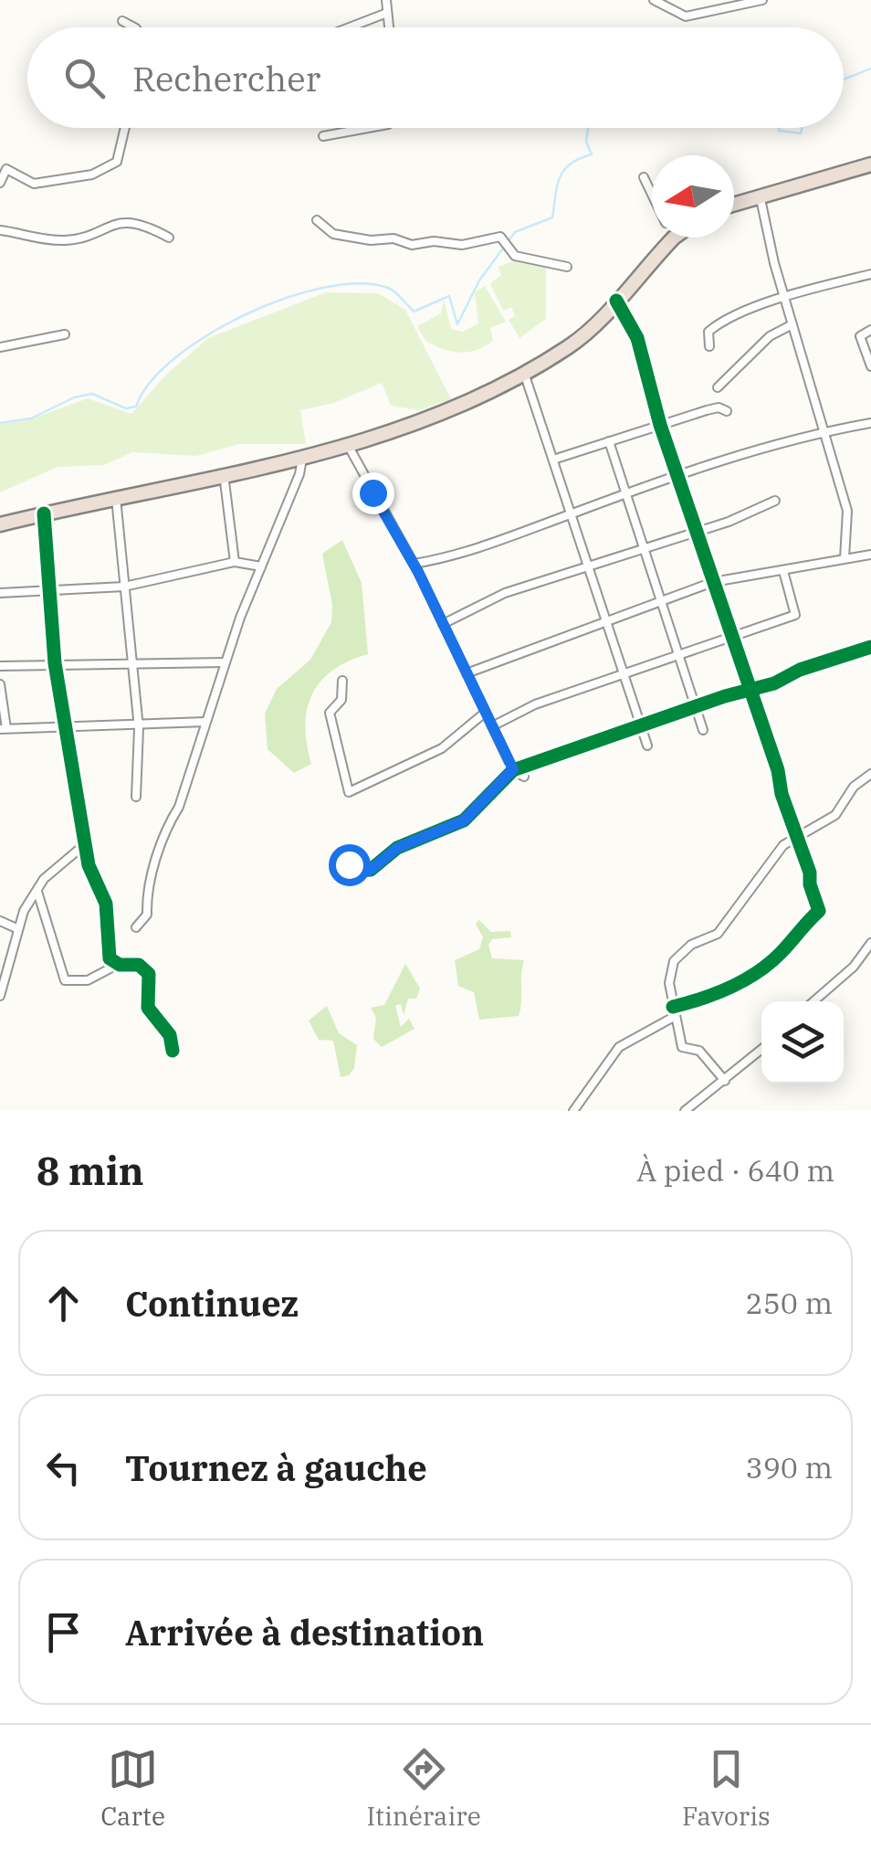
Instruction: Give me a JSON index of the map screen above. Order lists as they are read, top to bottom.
{
  "north": "left",
  "page": {
    "search": "Rechercher",
    "heading": ["8 min", "À pied · 640 m"],
    "list": [
      ["Continuez", "250 m"],
      ["Tournez à gauche", "390 m"],
      "Arrivée à destination"
    ],
    "nav": ["Carte", "Itinéraire", "Favoris"]
  }
}
